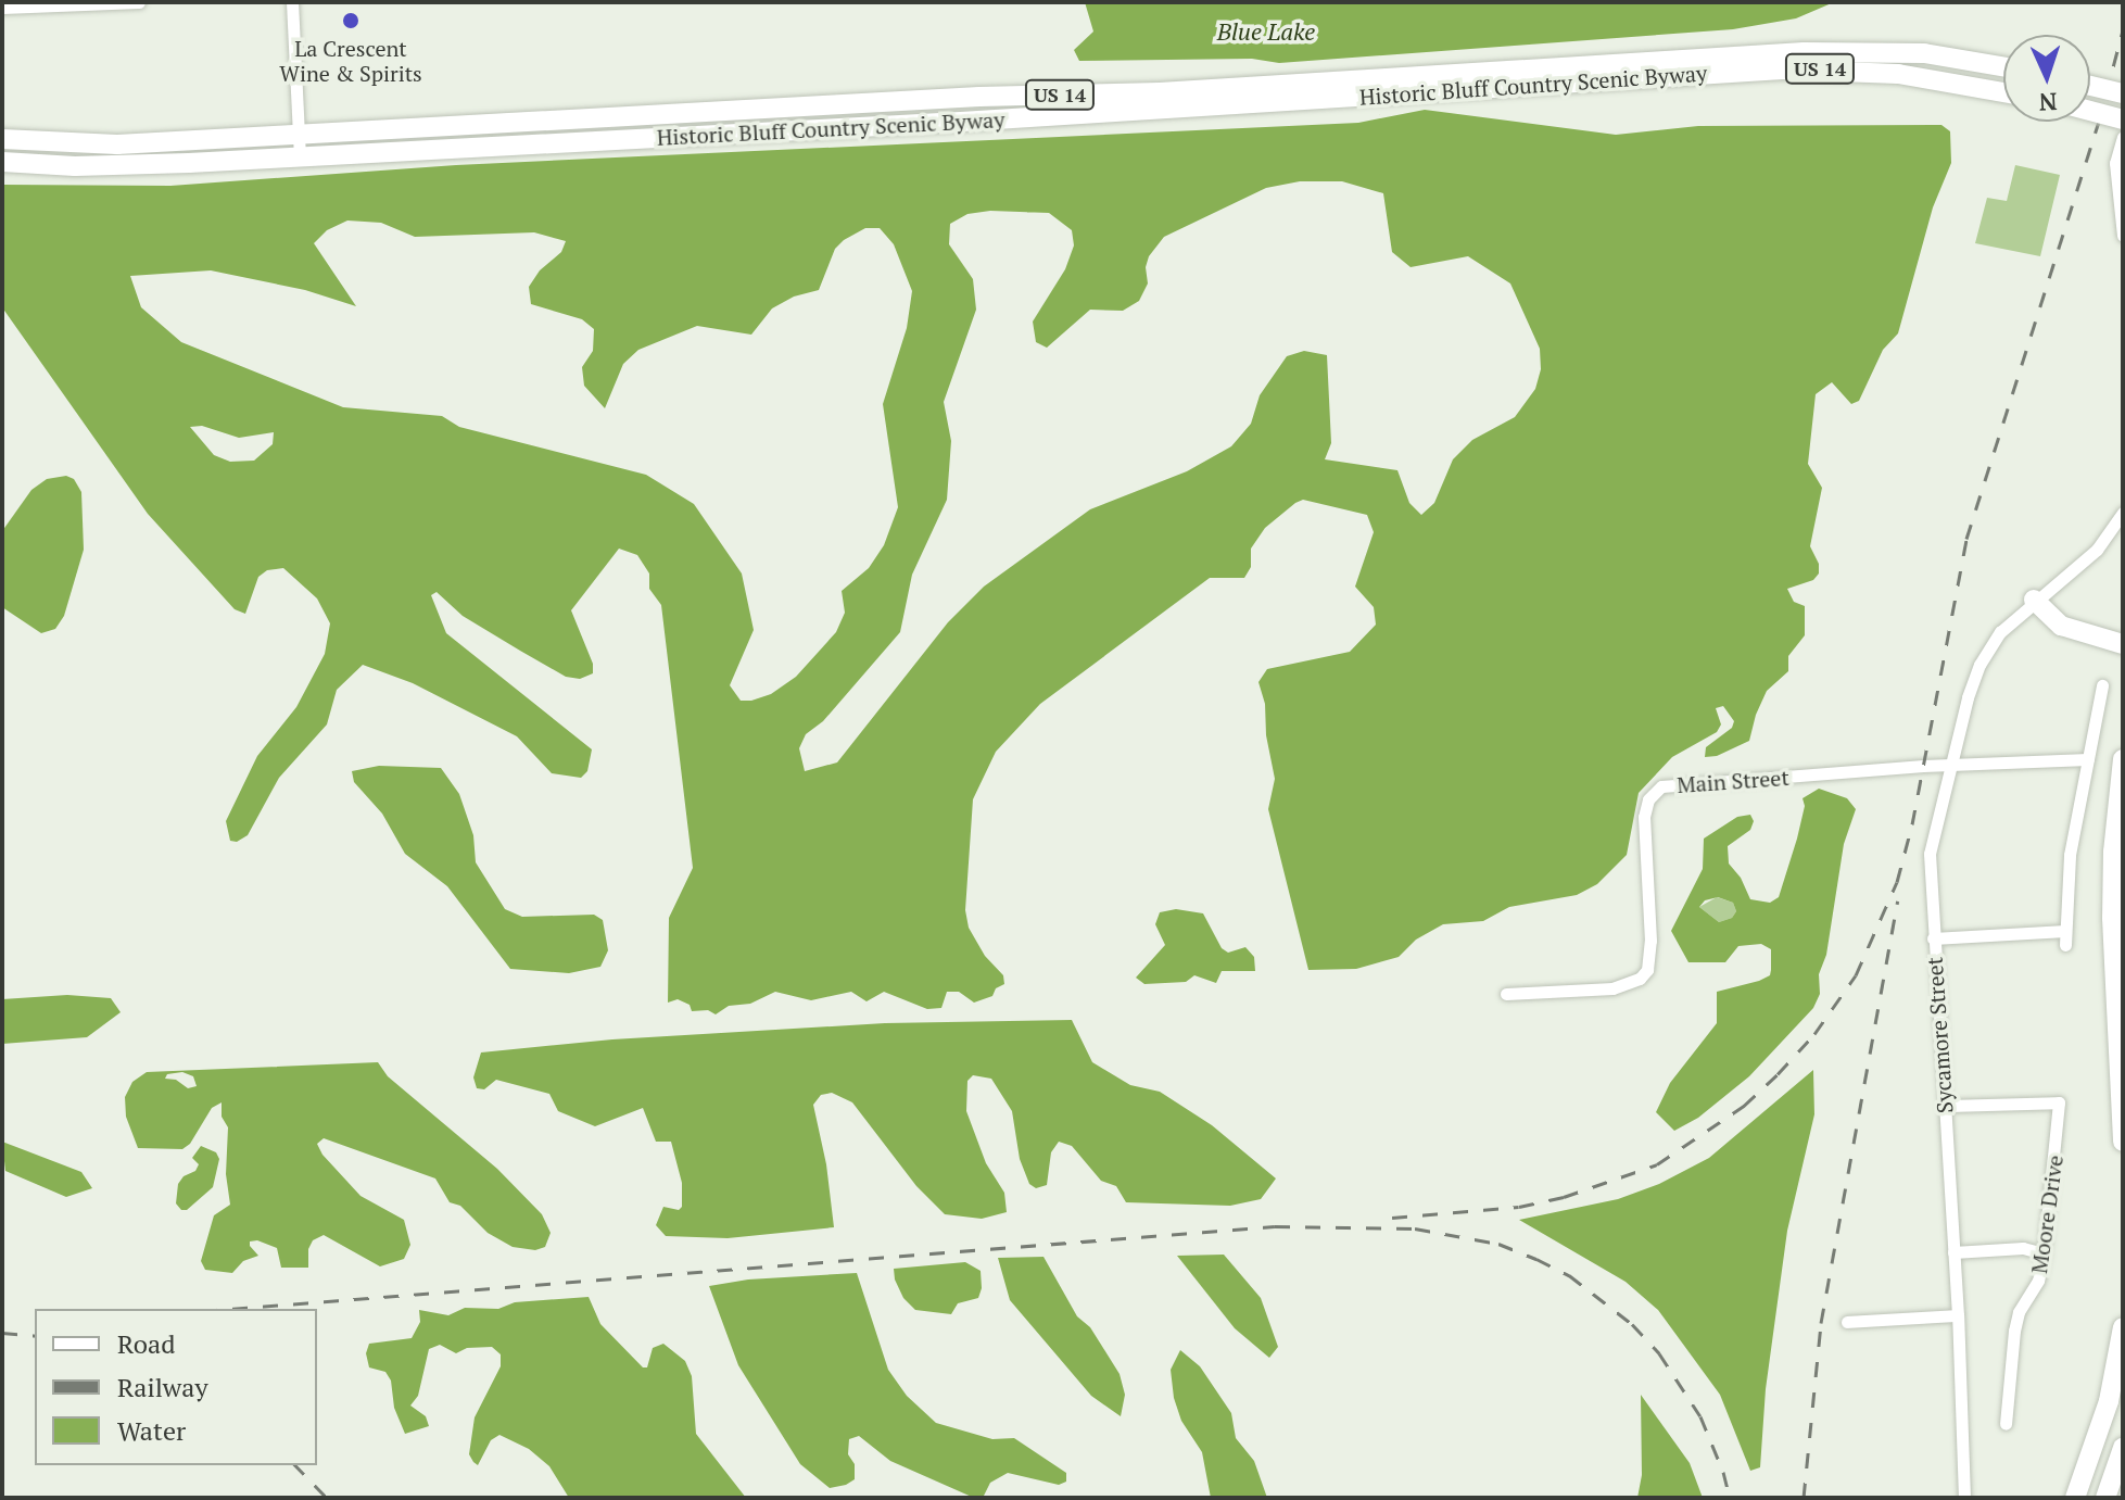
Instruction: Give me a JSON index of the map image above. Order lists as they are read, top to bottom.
{
  "streets": {
    "main road": ["US 14", "Historic Bluff Country Scenic Byway"],
    "street": ["Main Street", "Sycamore Street", "Moore Drive"]
  },
  "crossings": [
    ["Main Street", "Sycamore Street"],
    ["Sycamore Street", "Moore Drive"]
  ],
  "water": ["Blue Lake"],
  "places": ["La Crescent Wine & Spirits"],
  "legend": ["Road", "Railway", "Water"],
  "north": "bottom"
}
